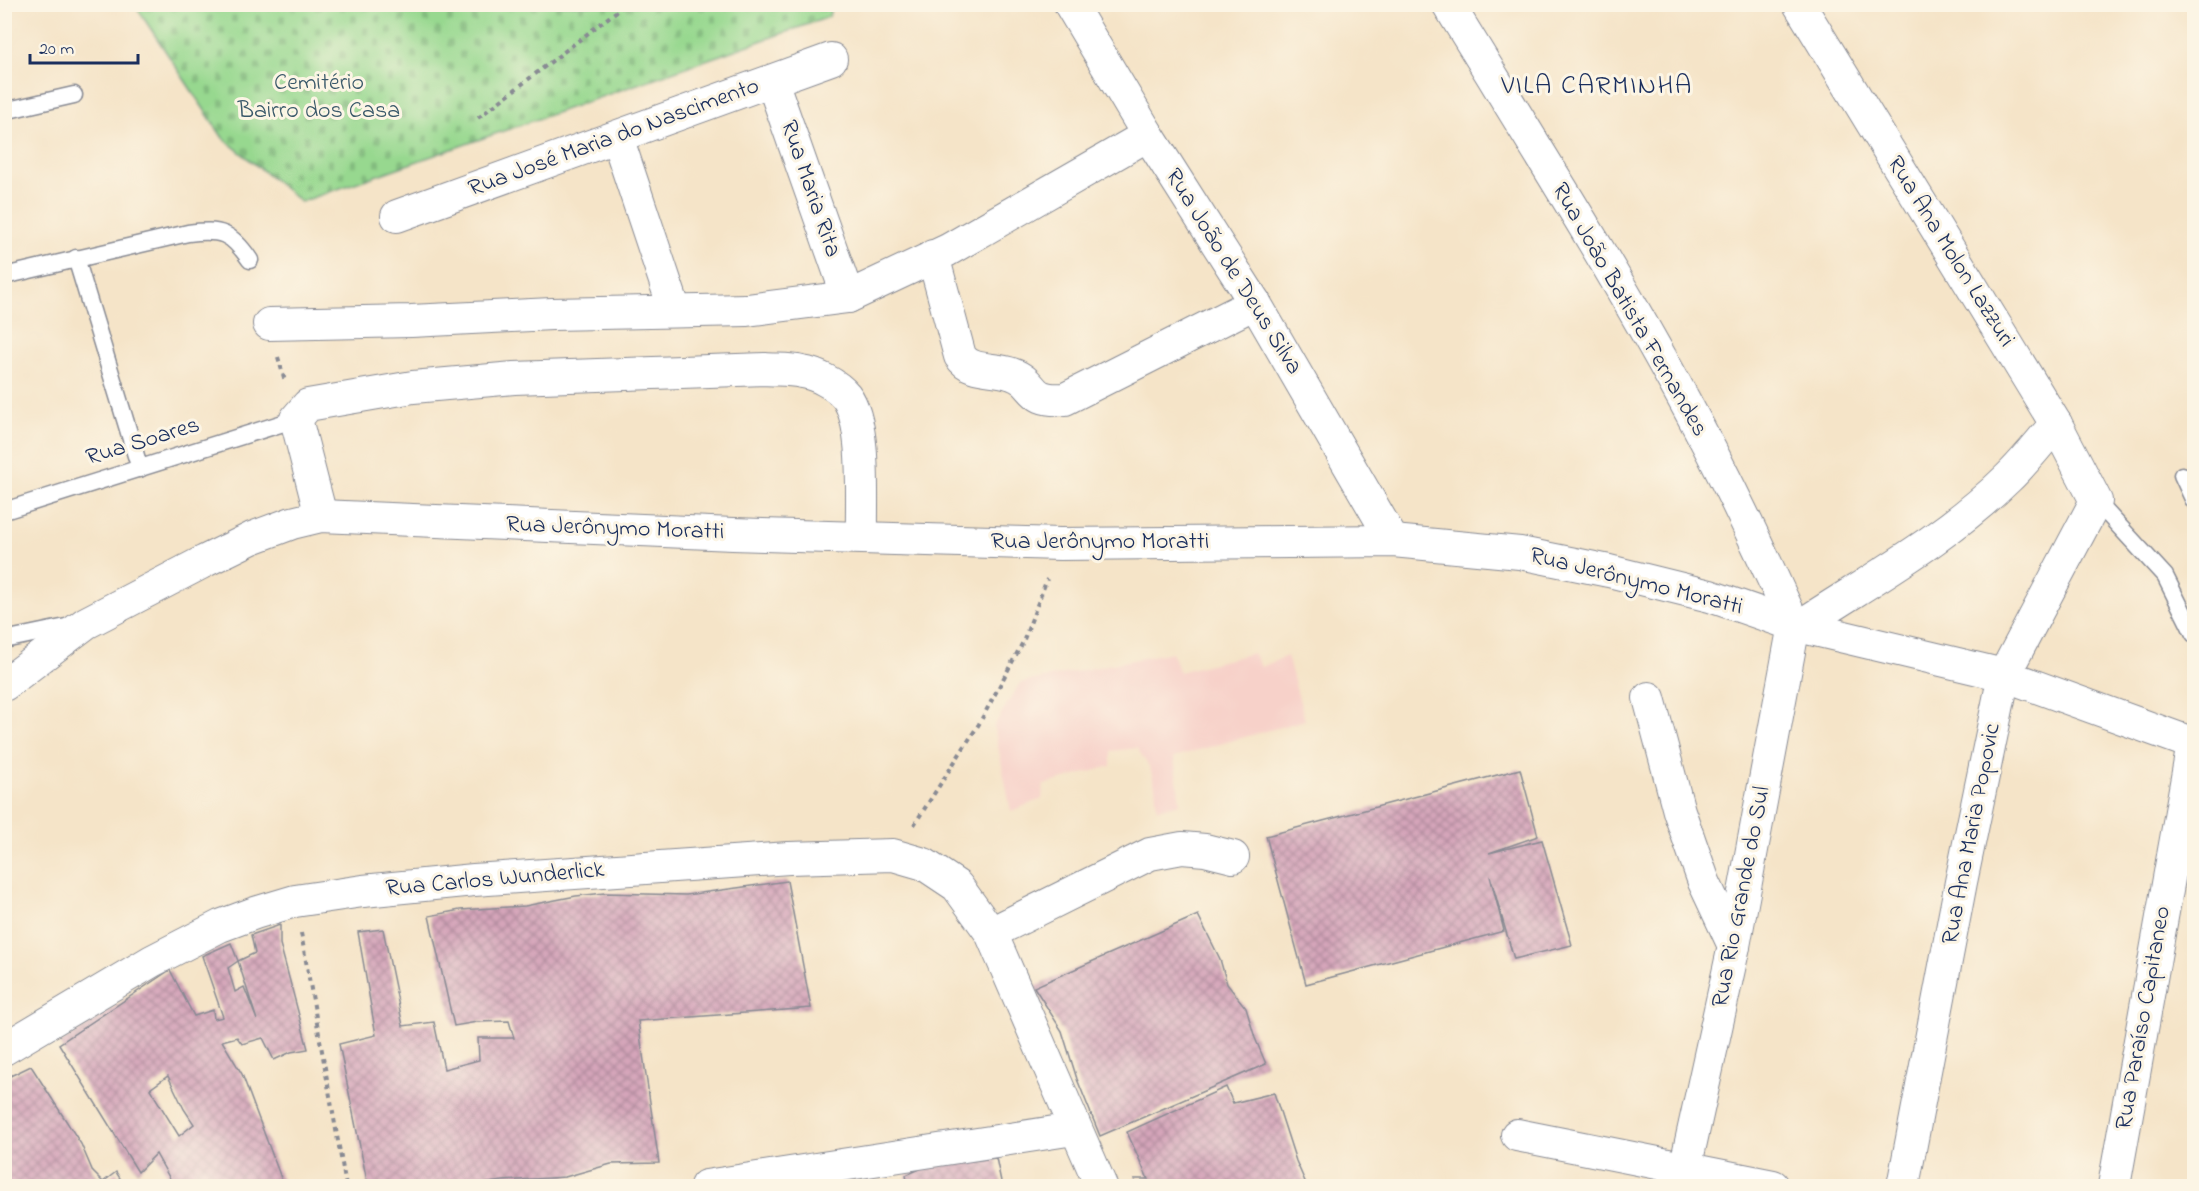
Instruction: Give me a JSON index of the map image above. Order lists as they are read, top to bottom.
{
  "streets": {
    "street": [
      "Rua José Maria do Nascimento",
      "Rua Maria Rita",
      "Rua Ana Molon Lazzuri",
      "Rua João de Deus Silva",
      "Rua João Batista Fernandes",
      "Rua Jerônymo Moratti",
      "Rua Ana Maria Popovic",
      "Rua Carlos Wunderlick",
      "Rua Rio Grande do Sul",
      "Rua Paraíso Capitaneo"
    ],
    "lane": ["Rua Soares"]
  },
  "crossings": [
    ["Rua José Maria do Nascimento", "Rua Maria Rita"],
    ["Rua Ana Molon Lazzuri", "Rua Ana Maria Popovic"],
    ["Rua João de Deus Silva", "Rua Jerônymo Moratti"],
    ["Rua João Batista Fernandes", "Rua Jerônymo Moratti"],
    ["Rua João Batista Fernandes", "Rua Rio Grande do Sul"],
    ["Rua Jerônymo Moratti", "Rua Ana Maria Popovic"],
    ["Rua Jerônymo Moratti", "Rua Rio Grande do Sul"],
    ["Rua Jerônymo Moratti", "Rua Paraíso Capitaneo"]
  ],
  "districts": ["VILA CARMINHA"],
  "parks": ["Cemitério Bairro dos Casa"],
  "scale_bar": "20 m"
}
